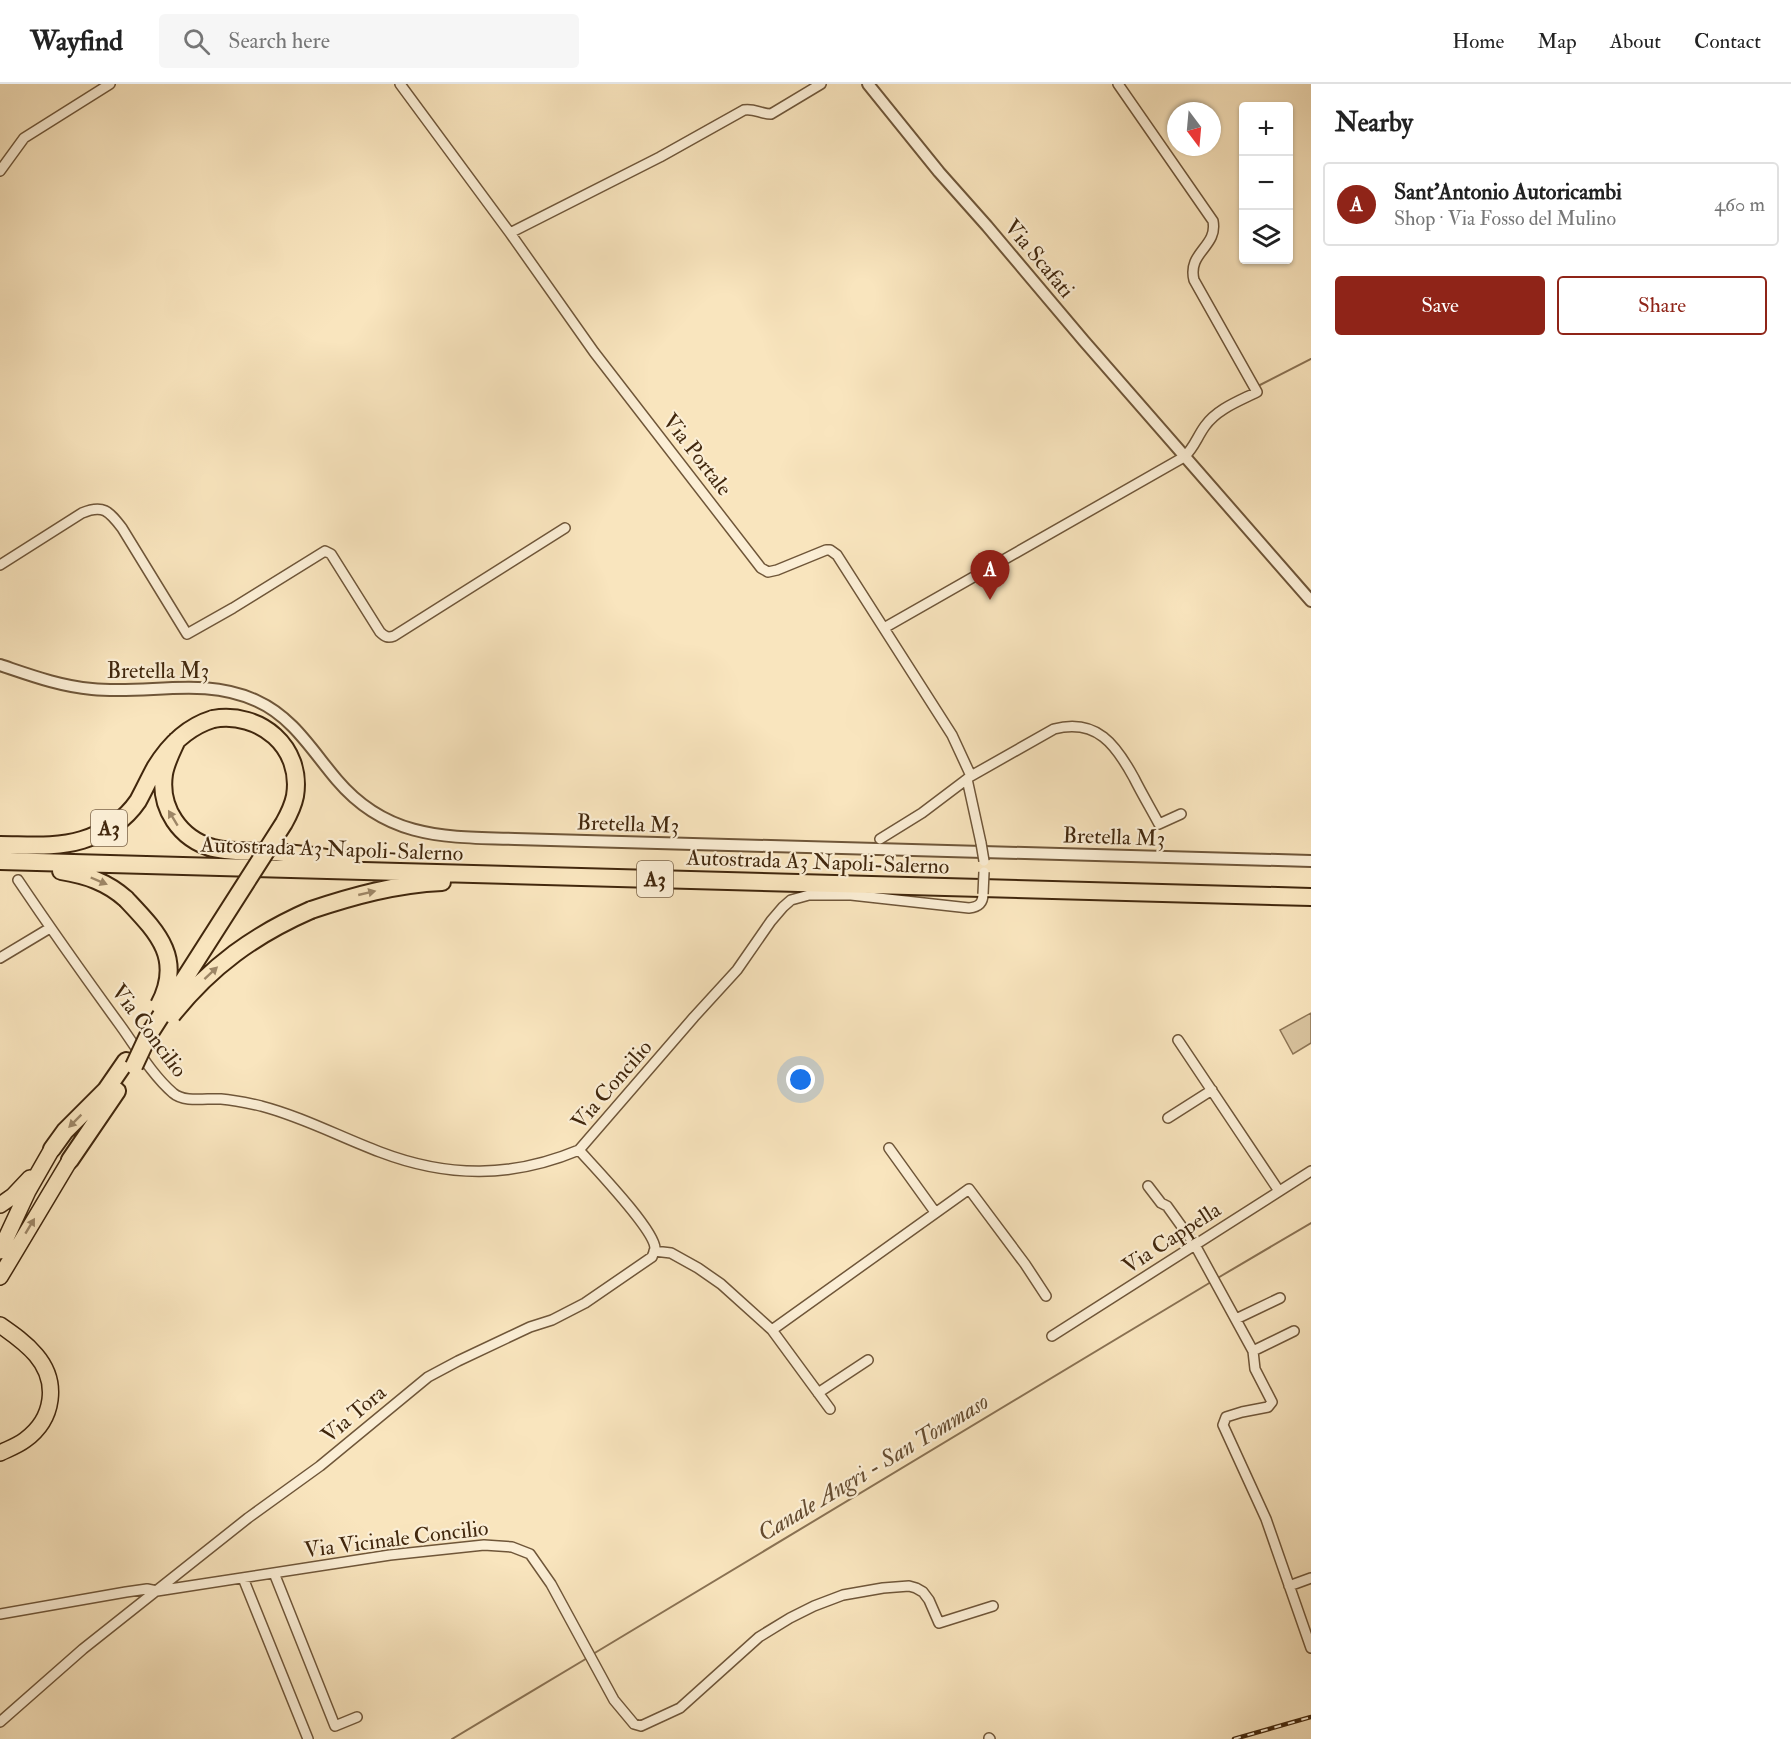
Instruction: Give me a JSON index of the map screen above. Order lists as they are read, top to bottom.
{
  "streets": {
    "highway": ["A3", "Autostrada A3 Napoli-Salerno"],
    "street": [
      "Via Scafati",
      "Via Portale",
      "Bretella M3",
      "Via Concilio",
      "Via Cappella",
      "Via Tora",
      "Via Vicinale Concilio"
    ]
  },
  "crossings": [
    ["Via Portale", "Via Concilio"],
    ["A3", "Autostrada A3 Napoli-Salerno"],
    ["Via Tora", "Via Vicinale Concilio"]
  ],
  "water": ["Canale Angri - San Tommaso"],
  "north": "bottom",
  "page": {
    "header": "Wayfind",
    "search": "Search here",
    "nav": [
      "Home",
      "Map",
      "About",
      "Contact"
    ],
    "heading": "Nearby",
    "map_buttons": ["+", "−"],
    "list": [
      {
        "mark": "A",
        "name": "Sant'Antonio Autoricambi",
        "note": "Shop · Via Fosso del Mulino",
        "value": "460 m"
      }
    ],
    "buttons": ["Save", "Share"],
    "pins": "A"
  }
}
